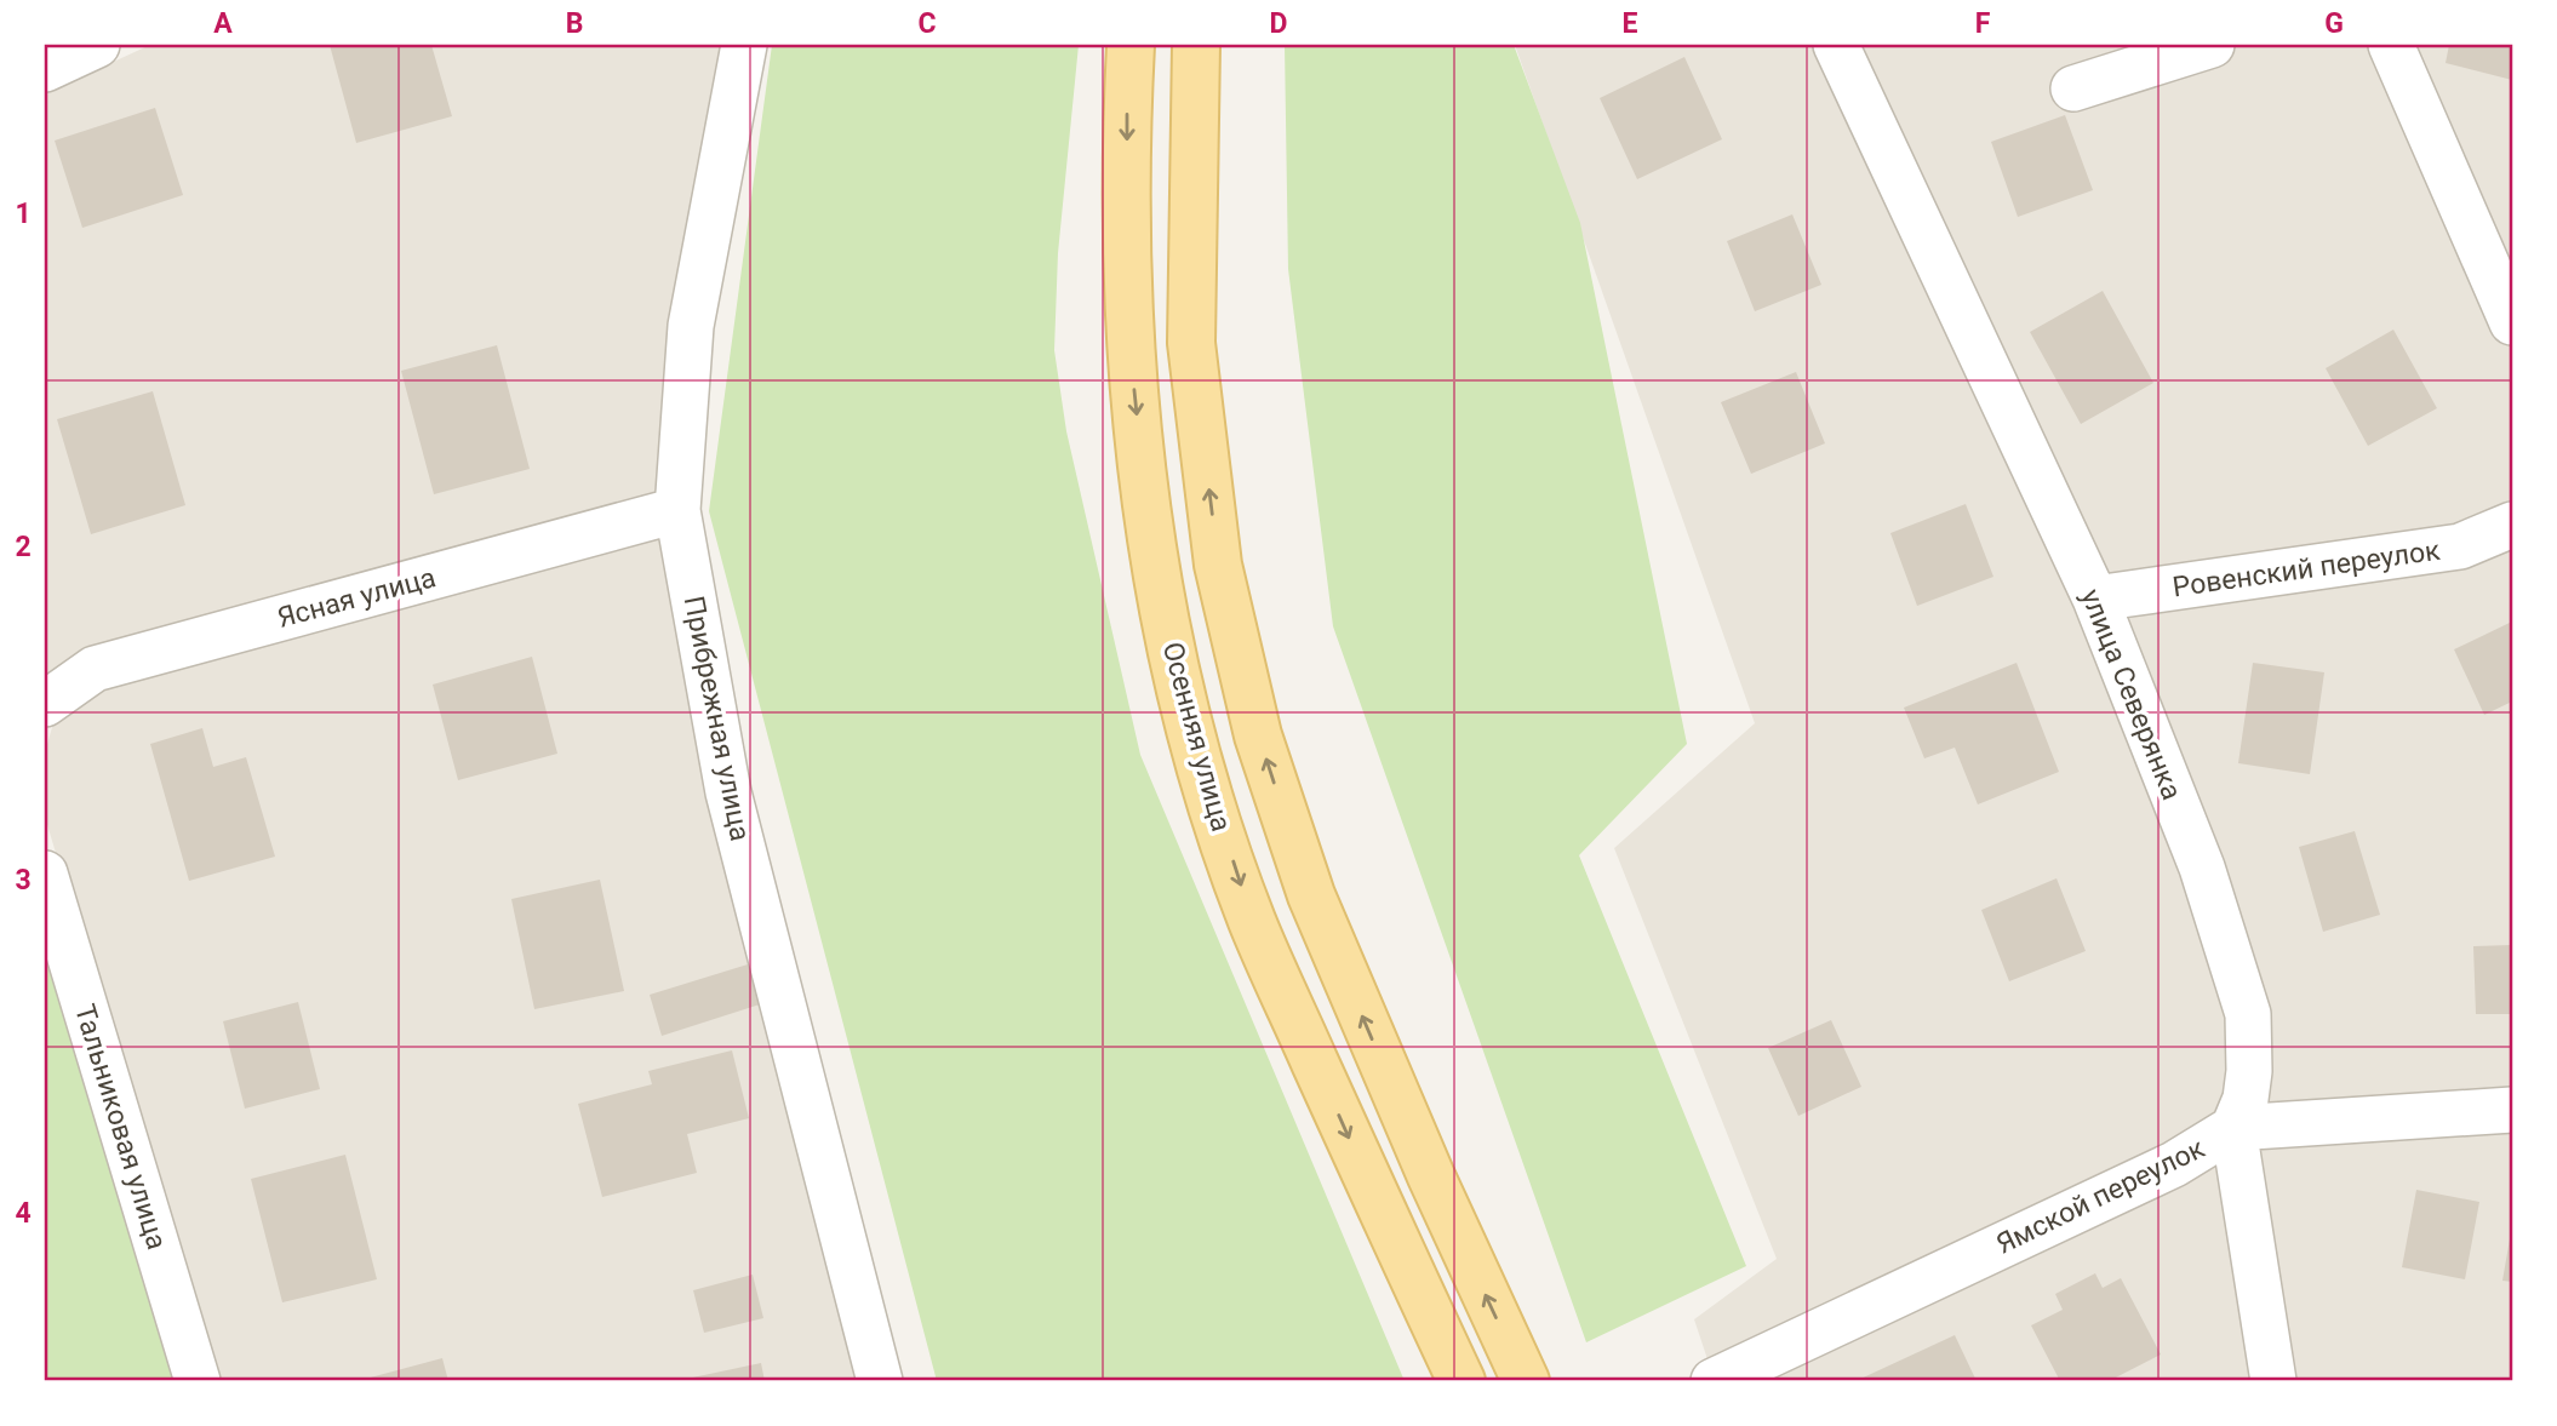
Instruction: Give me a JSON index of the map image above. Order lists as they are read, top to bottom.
{
  "streets": {
    "main road": ["Осенняя улица"],
    "street": [
      "Ровенский переулок",
      "Ясная улица",
      "улица Северянка",
      "Прибрежная улица",
      "Тальниковая улица",
      "Ямской переулок"
    ]
  },
  "crossings": [
    ["Ровенский переулок", "улица Северянка"],
    ["Ясная улица", "Прибрежная улица"],
    ["улица Северянка", "Ямской переулок"]
  ],
  "grid": {
    "columns": [
      "A",
      "B",
      "C",
      "D",
      "E",
      "F",
      "G"
    ],
    "rows": [
      "1",
      "2",
      "3",
      "4"
    ]
  }
}
